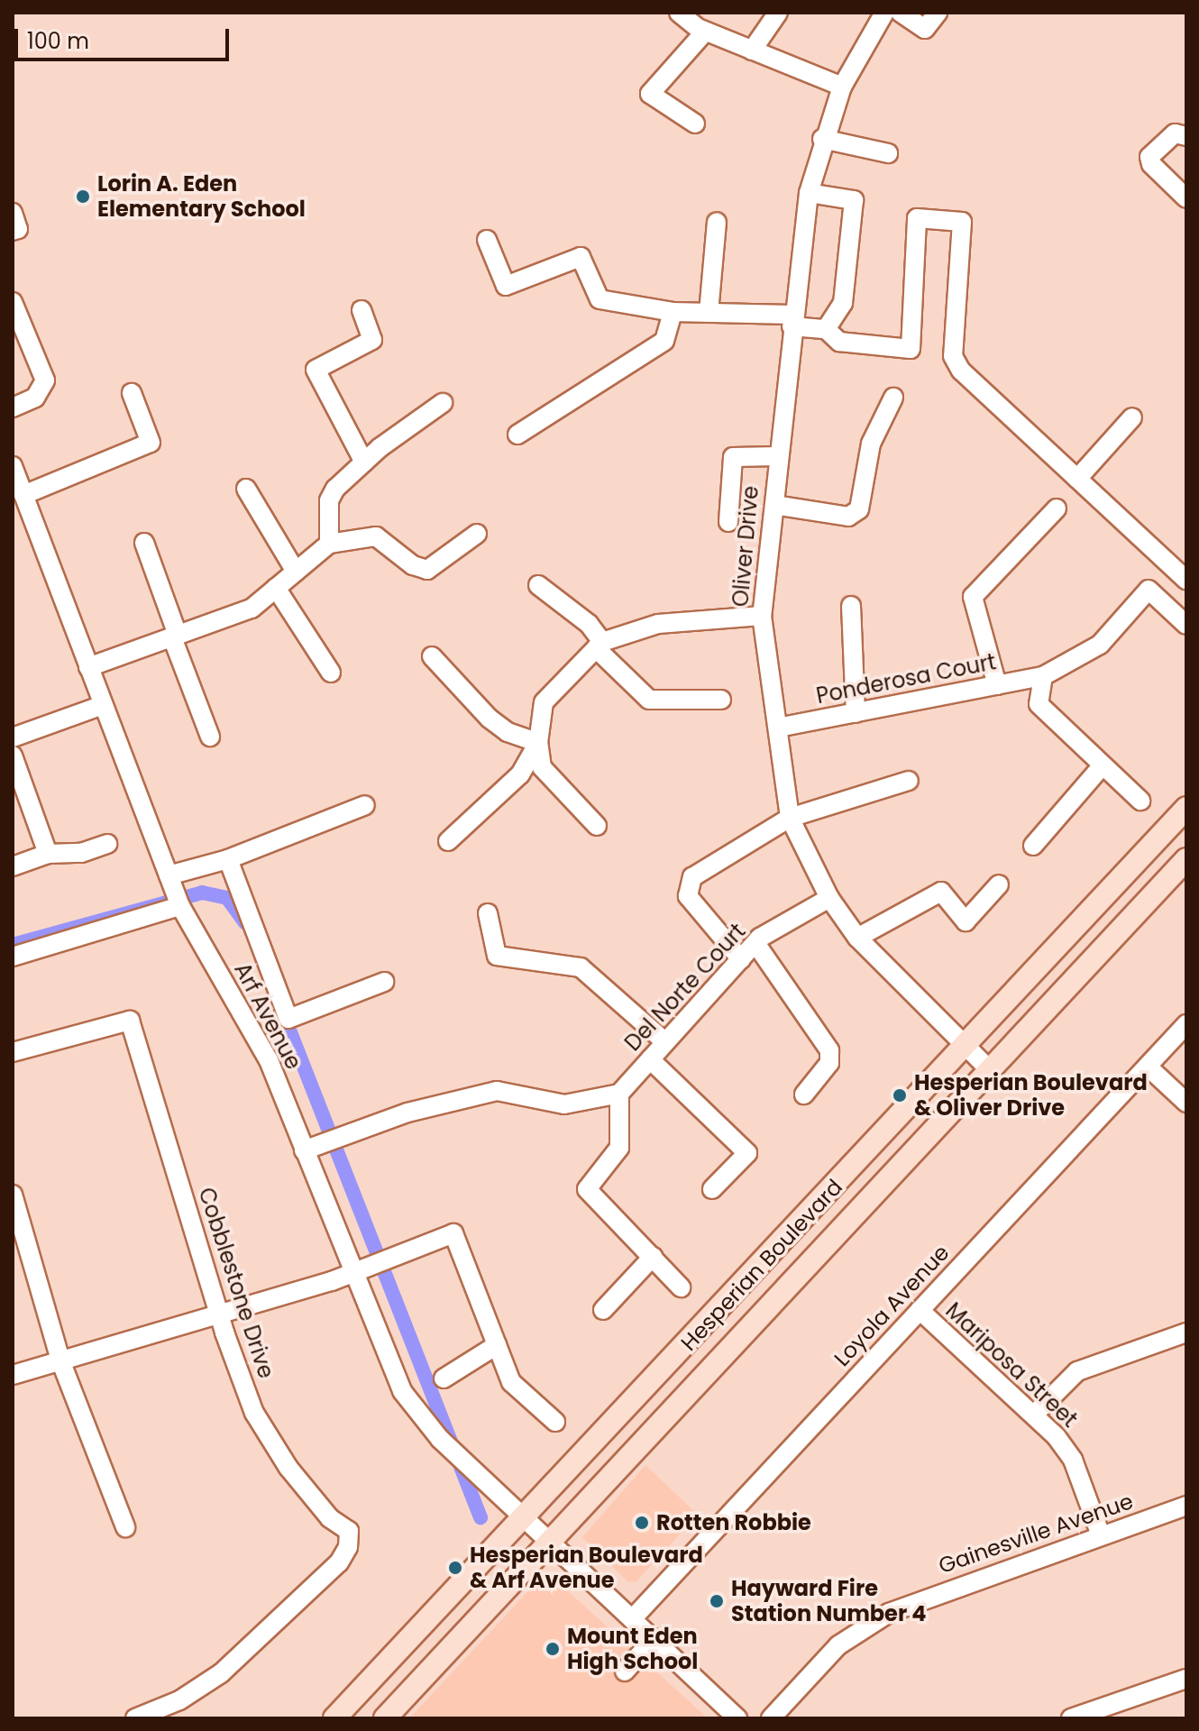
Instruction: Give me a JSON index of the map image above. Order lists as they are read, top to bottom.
{
  "streets": {
    "main road": ["Hesperian Boulevard"],
    "street": [
      "Oliver Drive",
      "Ponderosa Court",
      "Del Norte Court",
      "Arf Avenue",
      "Cobblestone Drive",
      "Loyola Avenue",
      "Mariposa Street",
      "Gainesville Avenue"
    ]
  },
  "crossings": [
    ["Oliver Drive", "Ponderosa Court"],
    ["Oliver Drive", "Del Norte Court"],
    ["Oliver Drive", "Hesperian Boulevard"],
    ["Arf Avenue", "Hesperian Boulevard"],
    ["Arf Avenue", "Loyola Avenue"],
    ["Loyola Avenue", "Mariposa Street"],
    ["Mariposa Street", "Gainesville Avenue"]
  ],
  "places": [
    "Lorin A. Eden Elementary School",
    "Hesperian Boulevard & Oliver Drive",
    "Rotten Robbie",
    "Hesperian Boulevard & Arf Avenue",
    "Hayward Fire Station Number 4",
    "Mount Eden High School"
  ],
  "scale_bar": "100 m"
}
